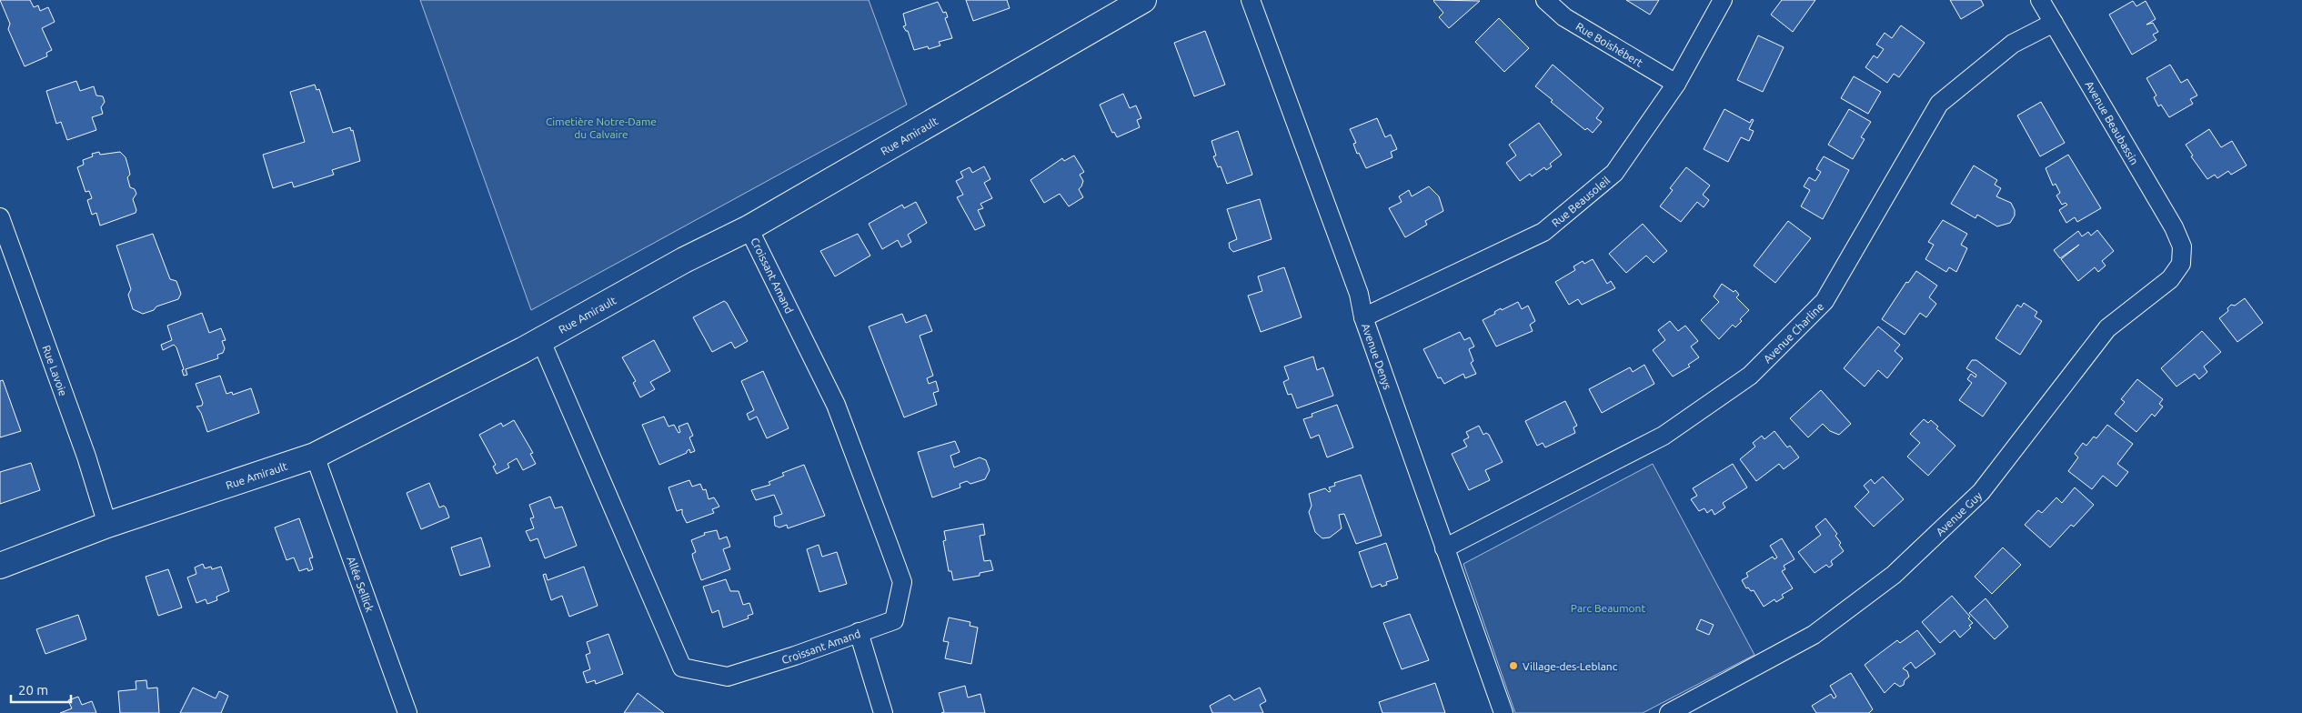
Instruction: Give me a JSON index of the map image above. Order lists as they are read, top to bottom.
{
  "streets": {
    "main road": ["Rue Amirault"],
    "street": [
      "Rue Boishébert",
      "Avenue Beaubassin",
      "Rue Beausoleil",
      "Croissant Amand",
      "Avenue Charline",
      "Avenue Denys",
      "Rue Lavoie",
      "Avenue Guy",
      "Allée Sellick"
    ]
  },
  "crossings": [
    ["Rue Boishébert", "Rue Beausoleil"],
    ["Avenue Beaubassin", "Avenue Charline"],
    ["Avenue Beaubassin", "Avenue Guy"],
    ["Rue Amirault", "Croissant Amand"],
    ["Rue Amirault", "Rue Lavoie"],
    ["Rue Amirault", "Allée Sellick"],
    ["Rue Beausoleil", "Avenue Denys"],
    ["Avenue Charline", "Avenue Denys"]
  ],
  "parks": ["Cimetière Notre-Dame du Calvaire", "Parc Beaumont"],
  "places": ["Village-des-Leblanc"],
  "scale_bar": "20 m"
}
